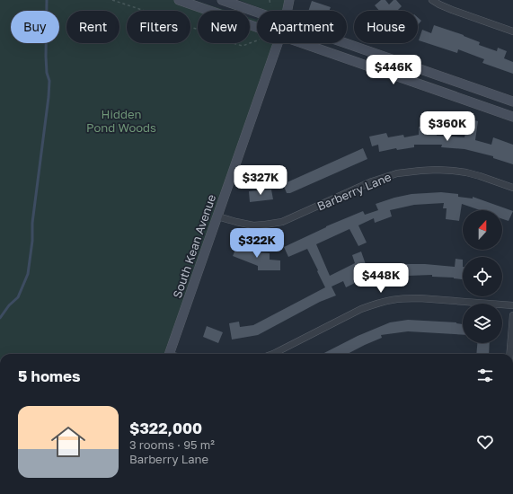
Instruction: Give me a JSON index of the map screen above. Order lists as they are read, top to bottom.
{
  "streets": {
    "main road": ["South Kean Avenue"],
    "street": ["Barberry Lane"]
  },
  "crossings": [
    ["Barberry Lane", "South Kean Avenue"]
  ],
  "parks": ["Hidden Pond Woods"],
  "north": "top",
  "page": {
    "chip": [
      "Buy",
      "Rent",
      "Filters",
      "New",
      "Apartment",
      "House"
    ],
    "price": [
      "$446K",
      "$360K",
      "$327K",
      "$322K",
      "$448K"
    ],
    "heading": "5 homes",
    "list": [
      {
        "name": "$322,000",
        "note": "3 rooms · 95 m² · Barberry Lane"
      }
    ]
  }
}
